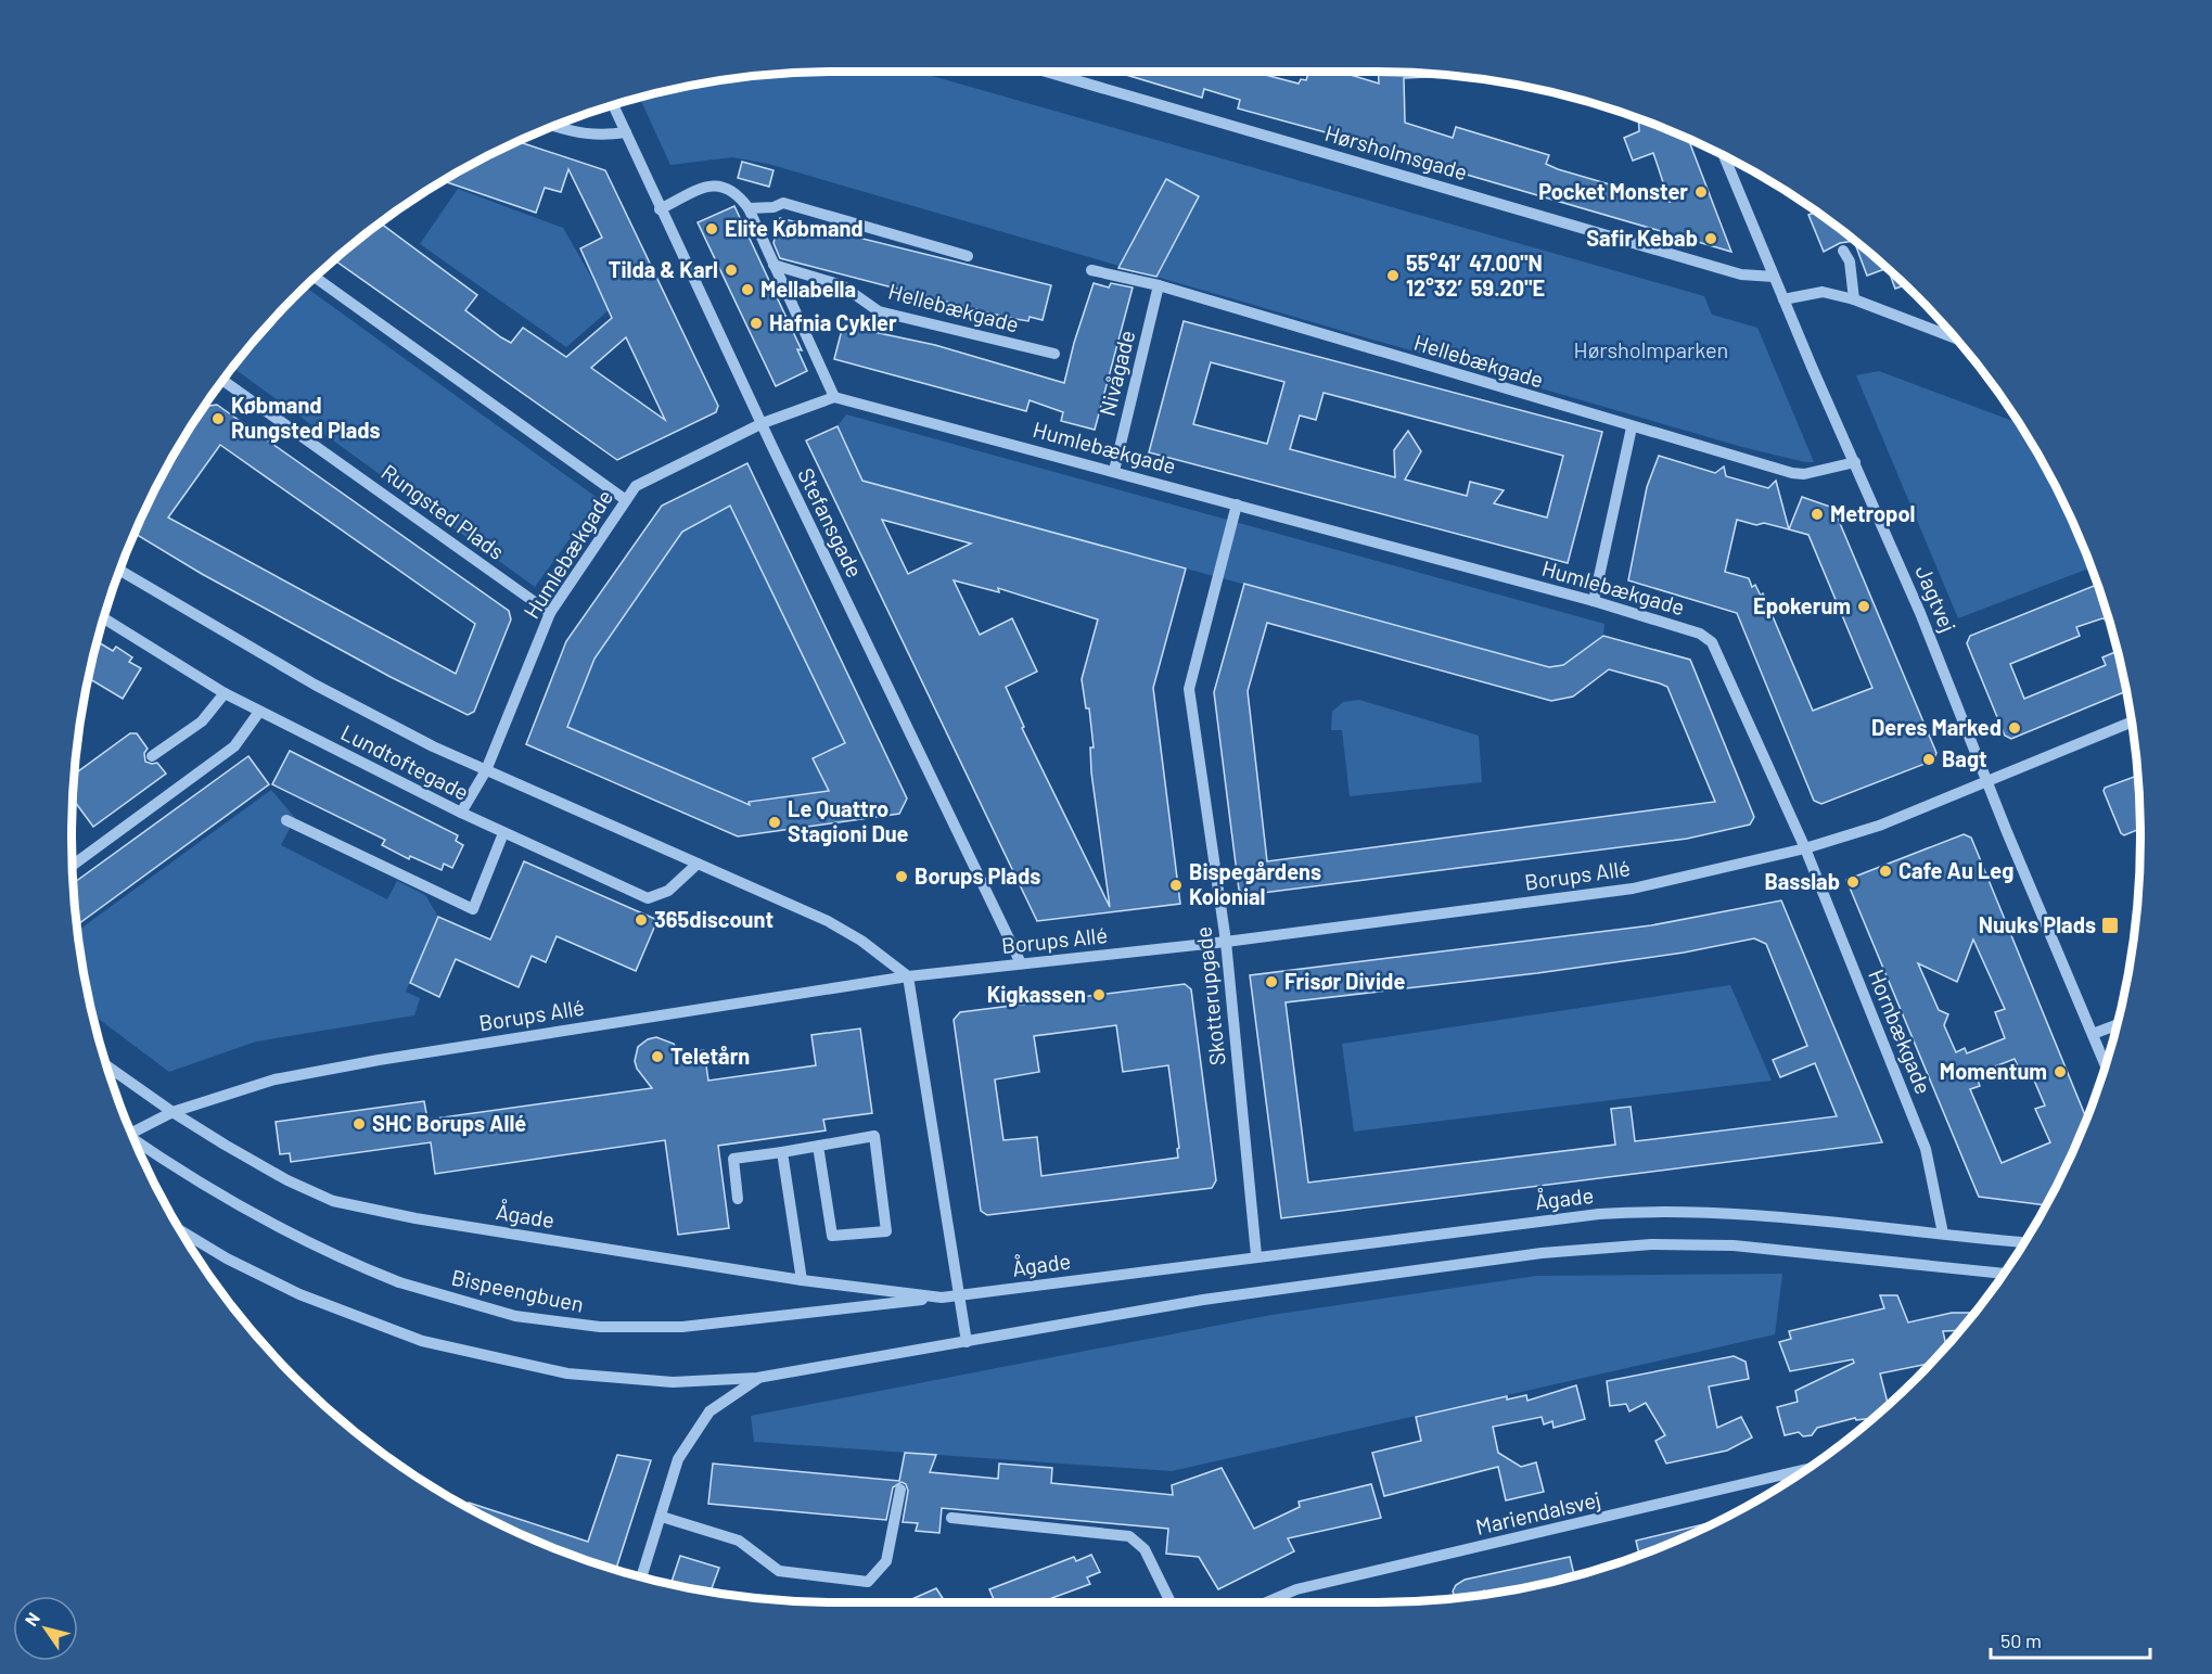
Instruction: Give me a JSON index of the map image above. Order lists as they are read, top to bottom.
{
  "streets": {
    "street": [
      "Hørsholmsgade",
      "Hellebækgade",
      "Nivågade",
      "Humlebækgade",
      "Rungsted Plads",
      "Stefansgade",
      "Jagtvej",
      "Lundtoftegade",
      "Borups Allé",
      "Skotterupgade",
      "Hornbækgade",
      "Ågade",
      "Bispeengbuen",
      "Mariendalsvej"
    ]
  },
  "crossings": [
    ["Hørsholmsgade", "Jagtvej"],
    ["Hellebækgade", "Nivågade"],
    ["Hellebækgade", "Jagtvej"],
    ["Nivågade", "Humlebækgade"],
    ["Humlebækgade", "Rungsted Plads"],
    ["Humlebækgade", "Stefansgade"],
    ["Humlebækgade", "Lundtoftegade"],
    ["Humlebækgade", "Borups Allé"],
    ["Humlebækgade", "Skotterupgade"],
    ["Humlebækgade", "Hornbækgade"],
    ["Stefansgade", "Borups Allé"],
    ["Jagtvej", "Borups Allé"],
    ["Lundtoftegade", "Borups Allé"],
    ["Borups Allé", "Skotterupgade"],
    ["Borups Allé", "Hornbækgade"],
    ["Borups Allé", "Ågade"],
    ["Skotterupgade", "Ågade"],
    ["Hornbækgade", "Ågade"],
    ["Ågade", "Bispeengbuen"]
  ],
  "parks": ["Hørsholmparken"],
  "places": {
    "other": [
      "Pocket Monster",
      "Elite Købmand",
      "Safir Kebab",
      "Tilda & Karl",
      "55°41′47.00\"N 12°32′59.20\"E",
      "Mellabella",
      "Hafnia Cykler",
      "Købmand Rungsted Plads",
      "Metropol",
      "Epokerum",
      "Deres Marked",
      "Bagt",
      "Le Quattro Stagioni Due",
      "Cafe Au Leg",
      "Borups Plads",
      "Basslab",
      "Bispegårdens Kolonial",
      "365discount",
      "Frisør Divide",
      "Kigkassen",
      "Teletårn",
      "Momentum",
      "SHC Borups Allé"
    ],
    "transit": ["Nuuks Plads"]
  },
  "scale_bar": "50 m",
  "north": "top left"
}
